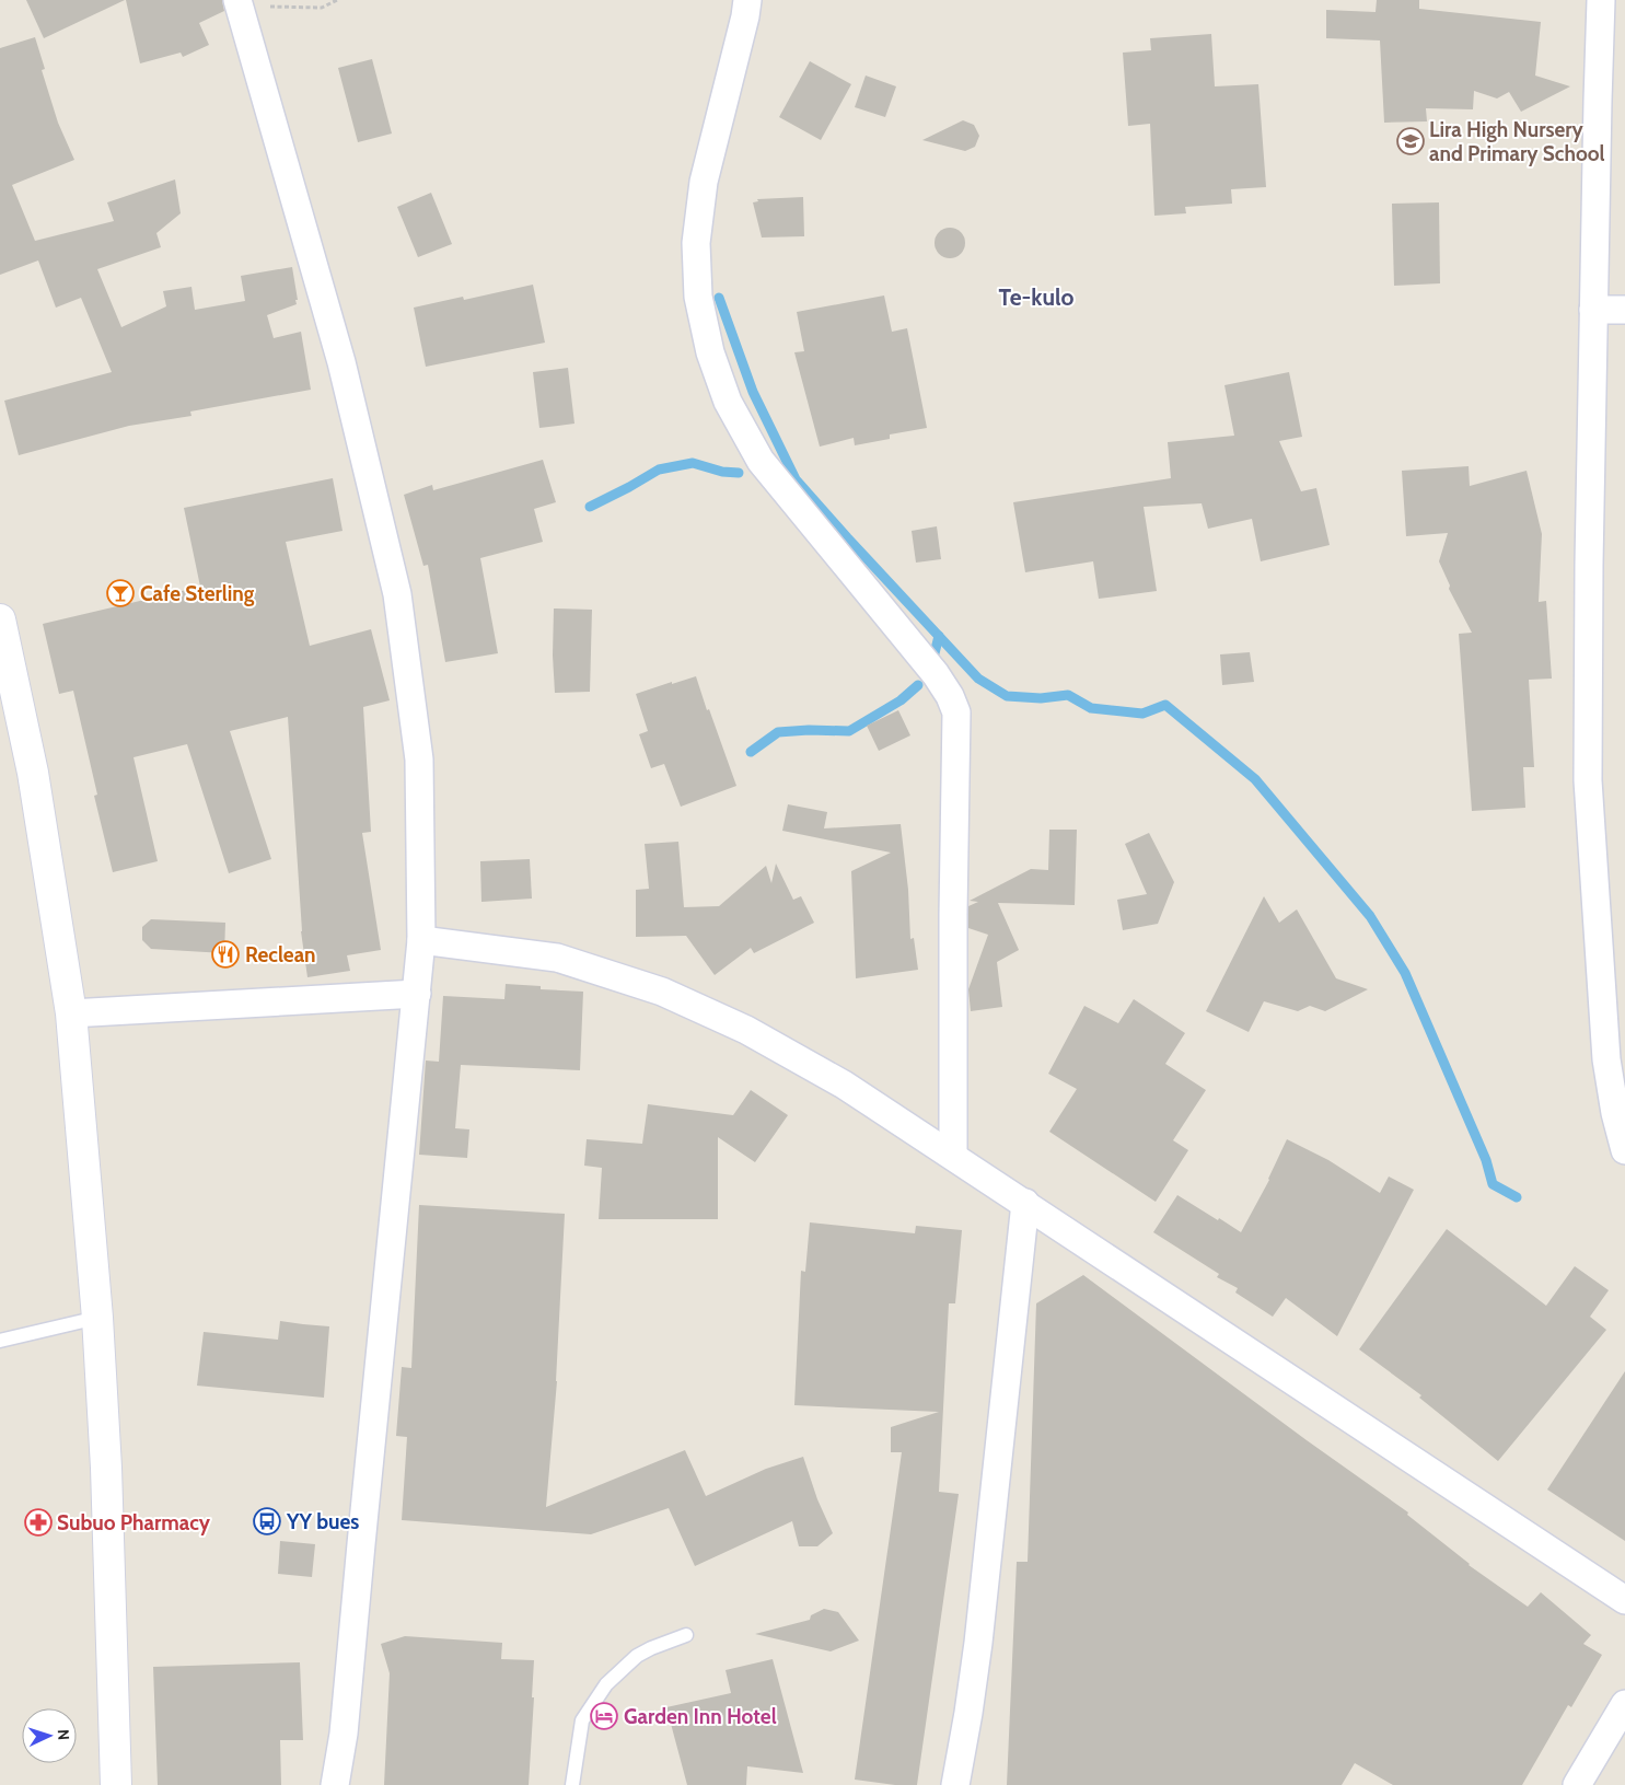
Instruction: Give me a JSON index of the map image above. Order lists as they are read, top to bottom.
{
  "districts": ["Te-kulo"],
  "places": {
    "school or university": ["Lira High Nursery and Primary School"],
    "bar": ["Cafe Sterling"],
    "restaurant": ["Reclean"],
    "bus stop": ["YY bues"],
    "pharmacy": ["Subuo Pharmacy"],
    "hotel": ["Garden Inn Hotel"]
  },
  "north": "right"
}
